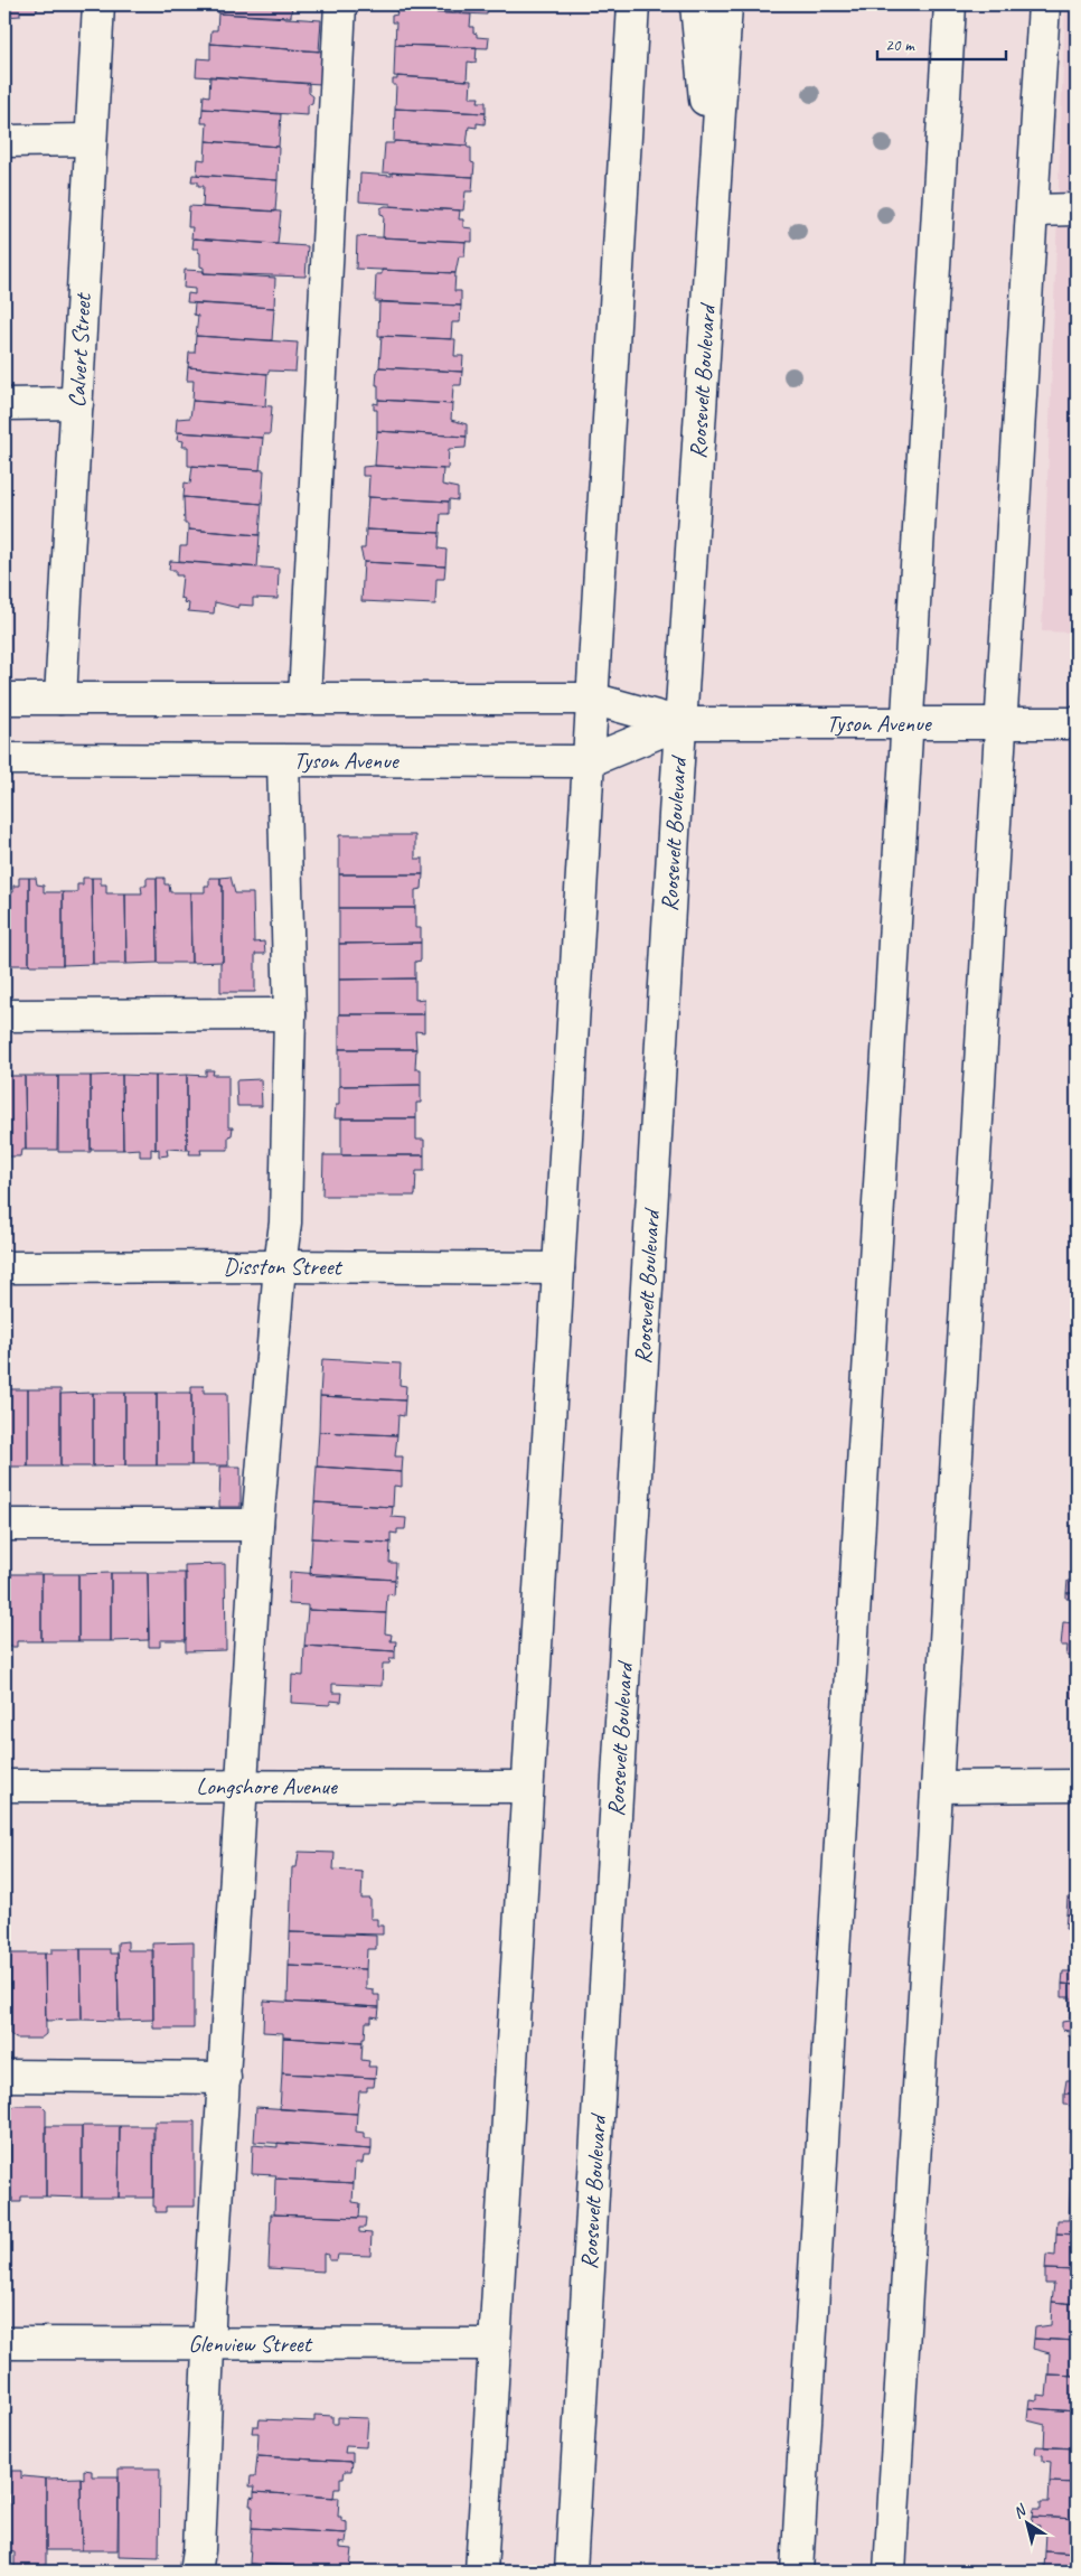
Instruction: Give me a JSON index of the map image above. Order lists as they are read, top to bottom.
{
  "streets": {
    "main road": [
      "Calvert Street",
      "Roosevelt Boulevard",
      "Tyson Avenue",
      "Disston Street",
      "Longshore Avenue",
      "Glenview Street"
    ]
  },
  "crossings": [
    ["Calvert Street", "Tyson Avenue"],
    ["Roosevelt Boulevard", "Tyson Avenue"]
  ],
  "scale_bar": "20 m",
  "north": "top left"
}
